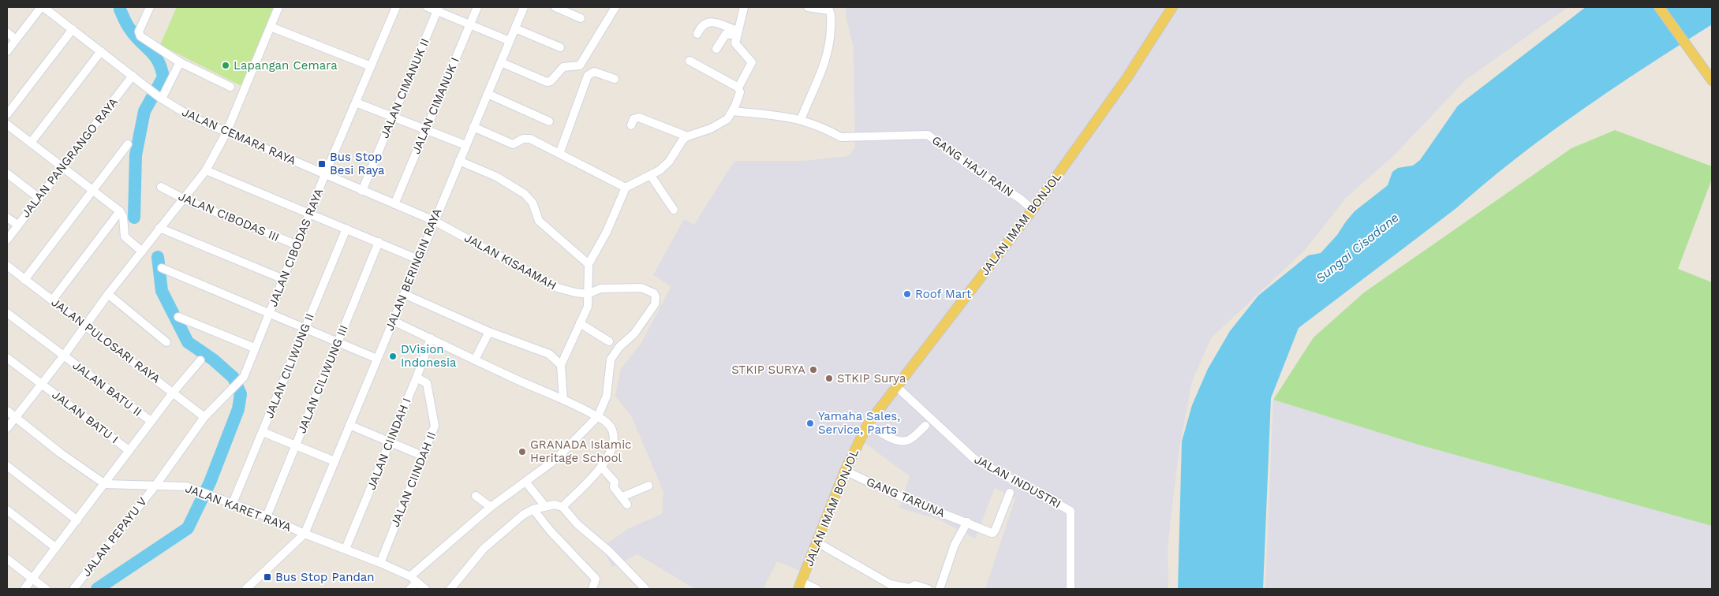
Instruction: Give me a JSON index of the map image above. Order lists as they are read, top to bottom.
{
  "streets": {
    "main road": ["JALAN IMAM BONJOL"],
    "street": [
      "JALAN CIMANUK II",
      "JALAN CIMANUK I",
      "JALAN CEMARA RAYA",
      "JALAN PANGRANGO RAYA",
      "GANG HAJI RAIN",
      "JALAN CIBODAS III",
      "JALAN CIBODAS RAYA",
      "JALAN KISAAMAH",
      "JALAN BERINGIN RAYA",
      "JALAN PULOSARI RAYA",
      "JALAN CILIWUNG II",
      "JALAN CILIWUNG III",
      "JALAN BATU II",
      "JALAN BATU I",
      "JALAN CIINDAH I",
      "JALAN CIINDAH II",
      "JALAN INDUSTRI",
      "GANG TARUNA",
      "JALAN KARET RAYA",
      "JALAN PEPAYU V"
    ]
  },
  "crossings": [
    ["JALAN CIMANUK II", "JALAN CEMARA RAYA"],
    ["JALAN CIMANUK I", "JALAN CEMARA RAYA"],
    ["JALAN CEMARA RAYA", "JALAN PANGRANGO RAYA"],
    ["JALAN CEMARA RAYA", "JALAN CIBODAS RAYA"],
    ["JALAN CEMARA RAYA", "JALAN KISAAMAH"],
    ["JALAN CEMARA RAYA", "JALAN BERINGIN RAYA"],
    ["GANG HAJI RAIN", "JALAN IMAM BONJOL"],
    ["JALAN CIBODAS III", "JALAN CIBODAS RAYA"],
    ["JALAN IMAM BONJOL", "JALAN INDUSTRI"],
    ["JALAN IMAM BONJOL", "GANG TARUNA"],
    ["JALAN CIBODAS RAYA", "JALAN PEPAYU V"],
    ["JALAN KISAAMAH", "JALAN BERINGIN RAYA"],
    ["JALAN BERINGIN RAYA", "JALAN KARET RAYA"],
    ["JALAN PULOSARI RAYA", "JALAN PEPAYU V"],
    ["JALAN CILIWUNG II", "JALAN KARET RAYA"],
    ["JALAN CILIWUNG III", "JALAN KARET RAYA"],
    ["JALAN CIINDAH I", "JALAN CIINDAH II"],
    ["JALAN CIINDAH I", "JALAN KARET RAYA"],
    ["JALAN CIINDAH II", "JALAN KARET RAYA"],
    ["JALAN KARET RAYA", "JALAN PEPAYU V"]
  ],
  "water": ["Sungai Cisadane"],
  "places": {
    "other": [
      "Lapangan Cemara",
      "Roof Mart",
      "DVision Indonesia",
      "STKIP SURYA",
      "STKIP Surya",
      "Yamaha Sales, Service, Parts",
      "GRANADA Islamic Heritage School"
    ],
    "transit": ["Bus Stop Besi Raya", "Bus Stop Pandan"]
  }
}
